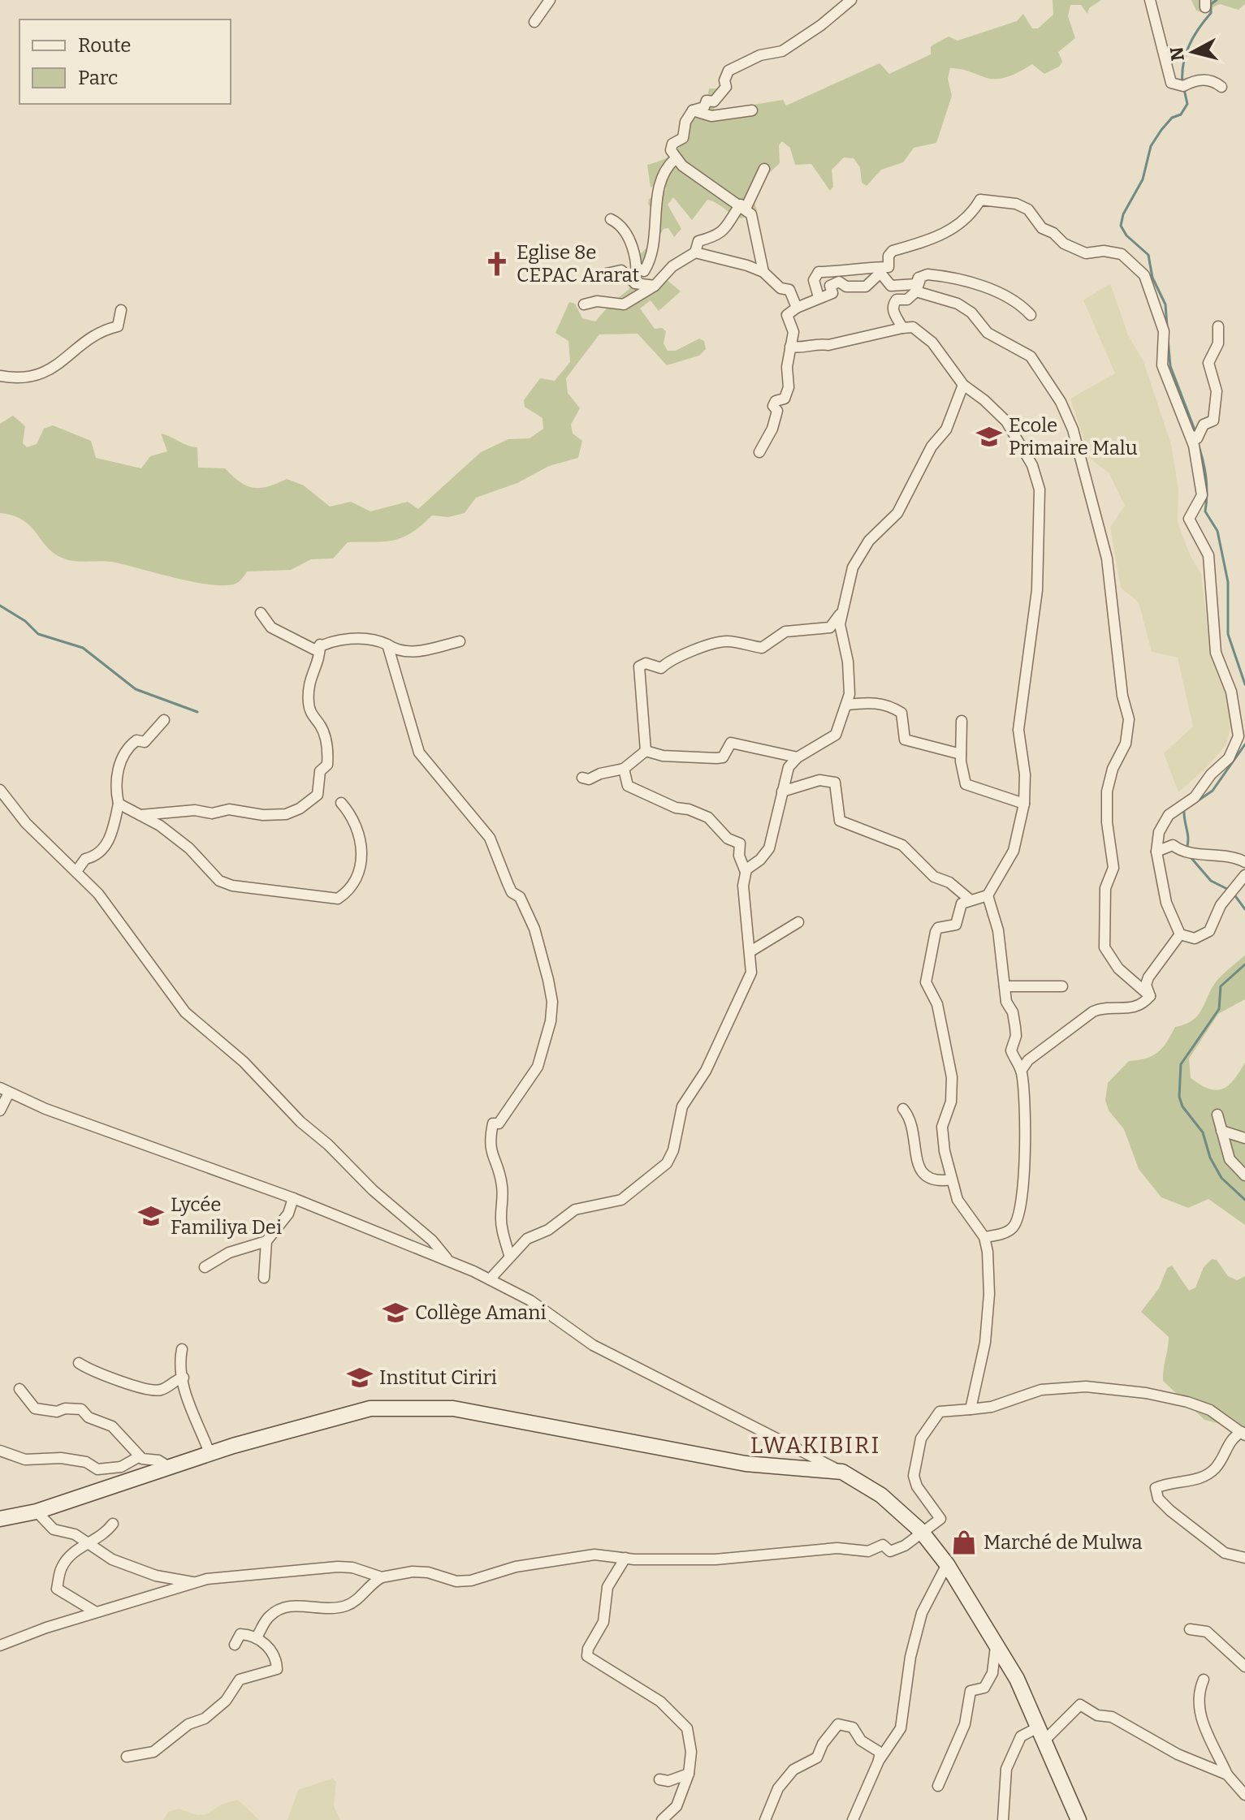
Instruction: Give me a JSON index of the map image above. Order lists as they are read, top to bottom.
{
  "districts": ["LWAKIBIRI"],
  "places": {
    "church": ["Eglise 8e CEPAC Ararat"],
    "school or university": [
      "Ecole Primaire Malu",
      "Lycée Familiya Dei",
      "Collège Amani",
      "Institut Ciriri"
    ],
    "shop": ["Marché de Mulwa"]
  },
  "legend": ["Route", "Parc"],
  "north": "left"
}
